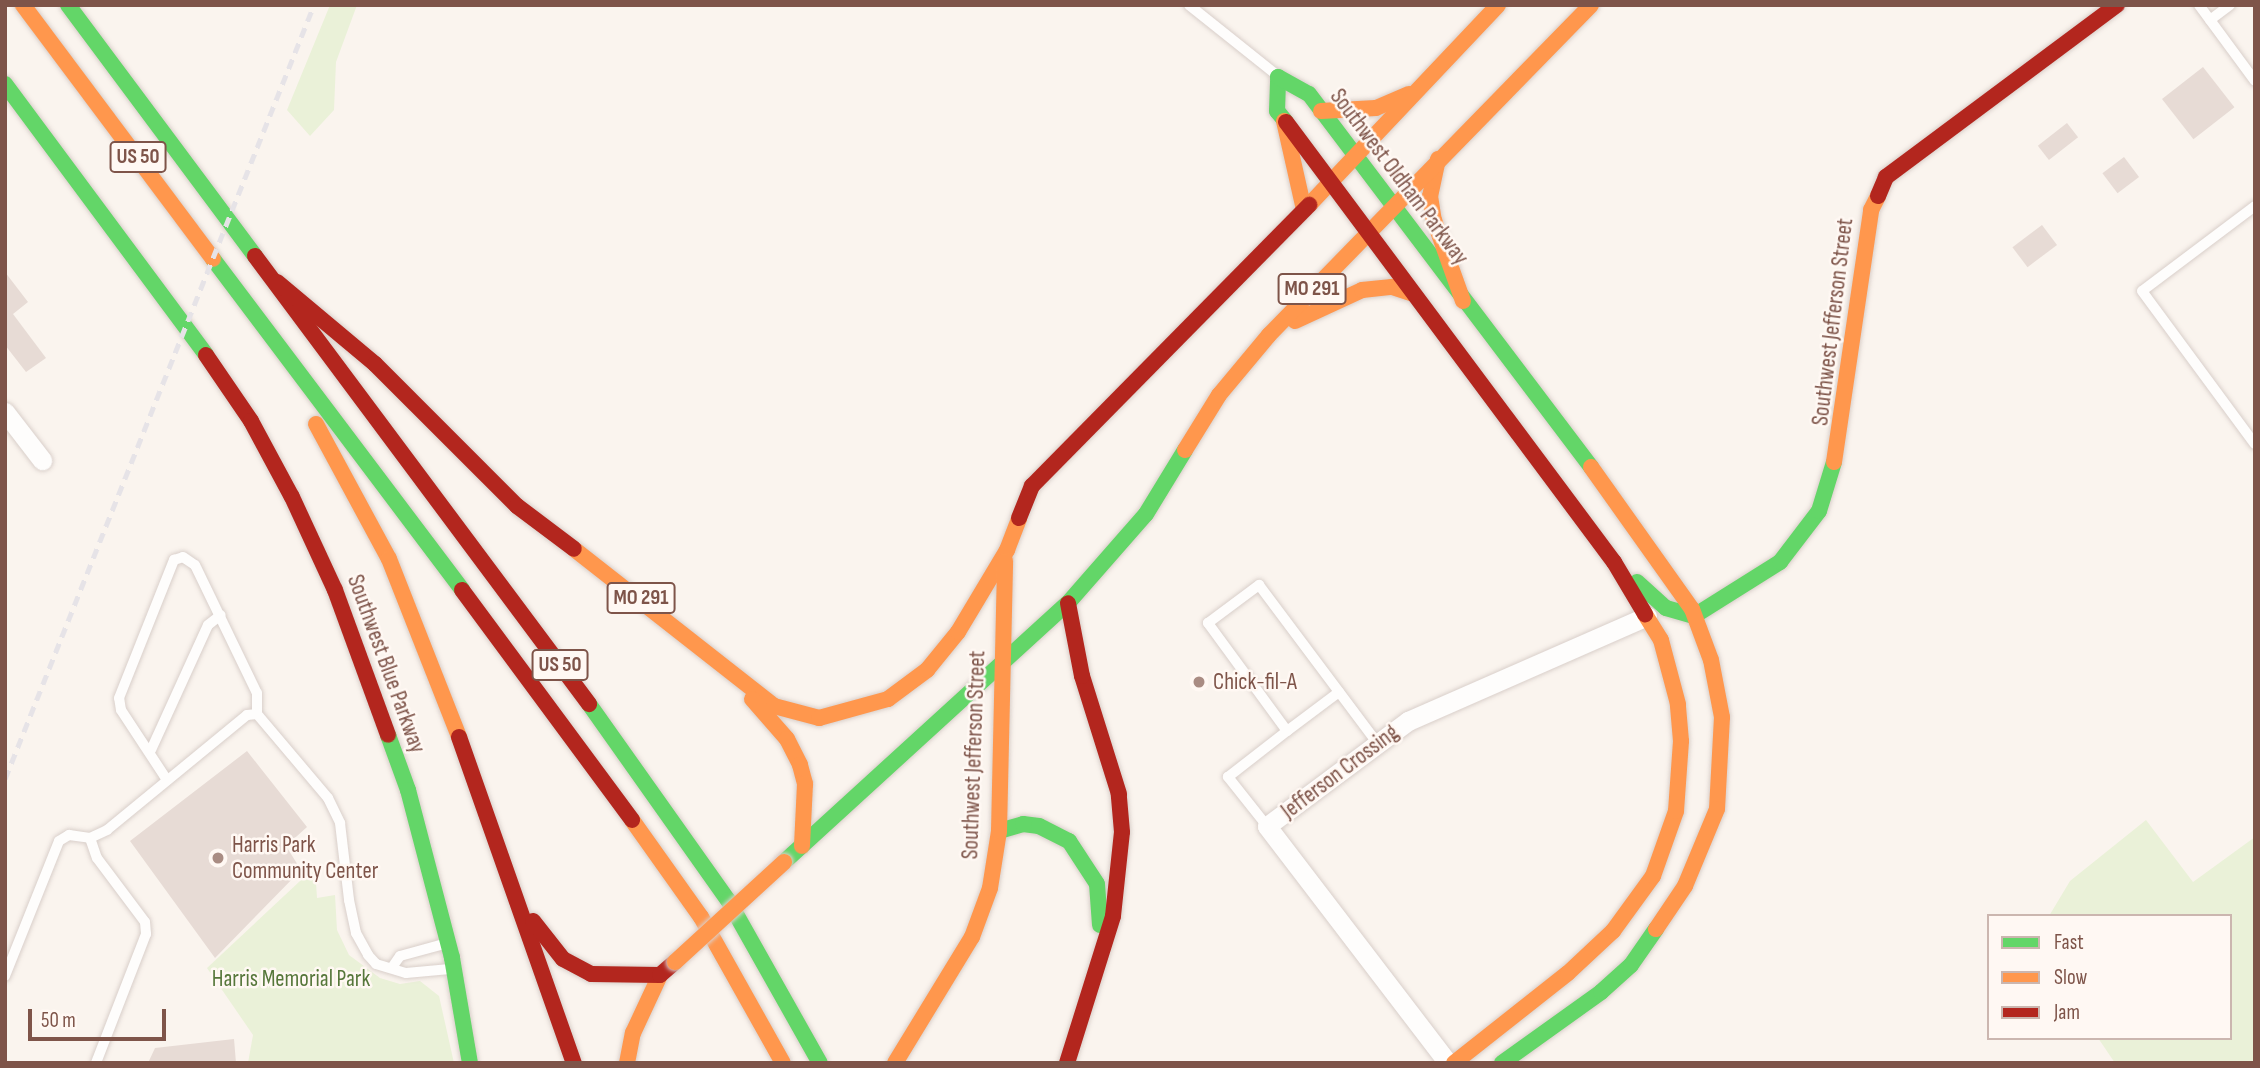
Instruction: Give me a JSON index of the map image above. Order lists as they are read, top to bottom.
{
  "streets": {
    "main road": [
      "US 50",
      "Southwest Oldham Parkway",
      "MO 291",
      "Southwest Jefferson Street",
      "Southwest Blue Parkway"
    ],
    "street": ["Jefferson Crossing"]
  },
  "crossings": [
    ["US 50", "MO 291"],
    ["Southwest Oldham Parkway", "MO 291"],
    ["Southwest Oldham Parkway", "Southwest Jefferson Street"],
    ["MO 291", "Southwest Jefferson Street"]
  ],
  "parks": ["Harris Memorial Park"],
  "places": ["Chick-fil-A", "Harris Park Community Center"],
  "legend": ["Fast", "Slow", "Jam"],
  "scale_bar": "50 m"
}
